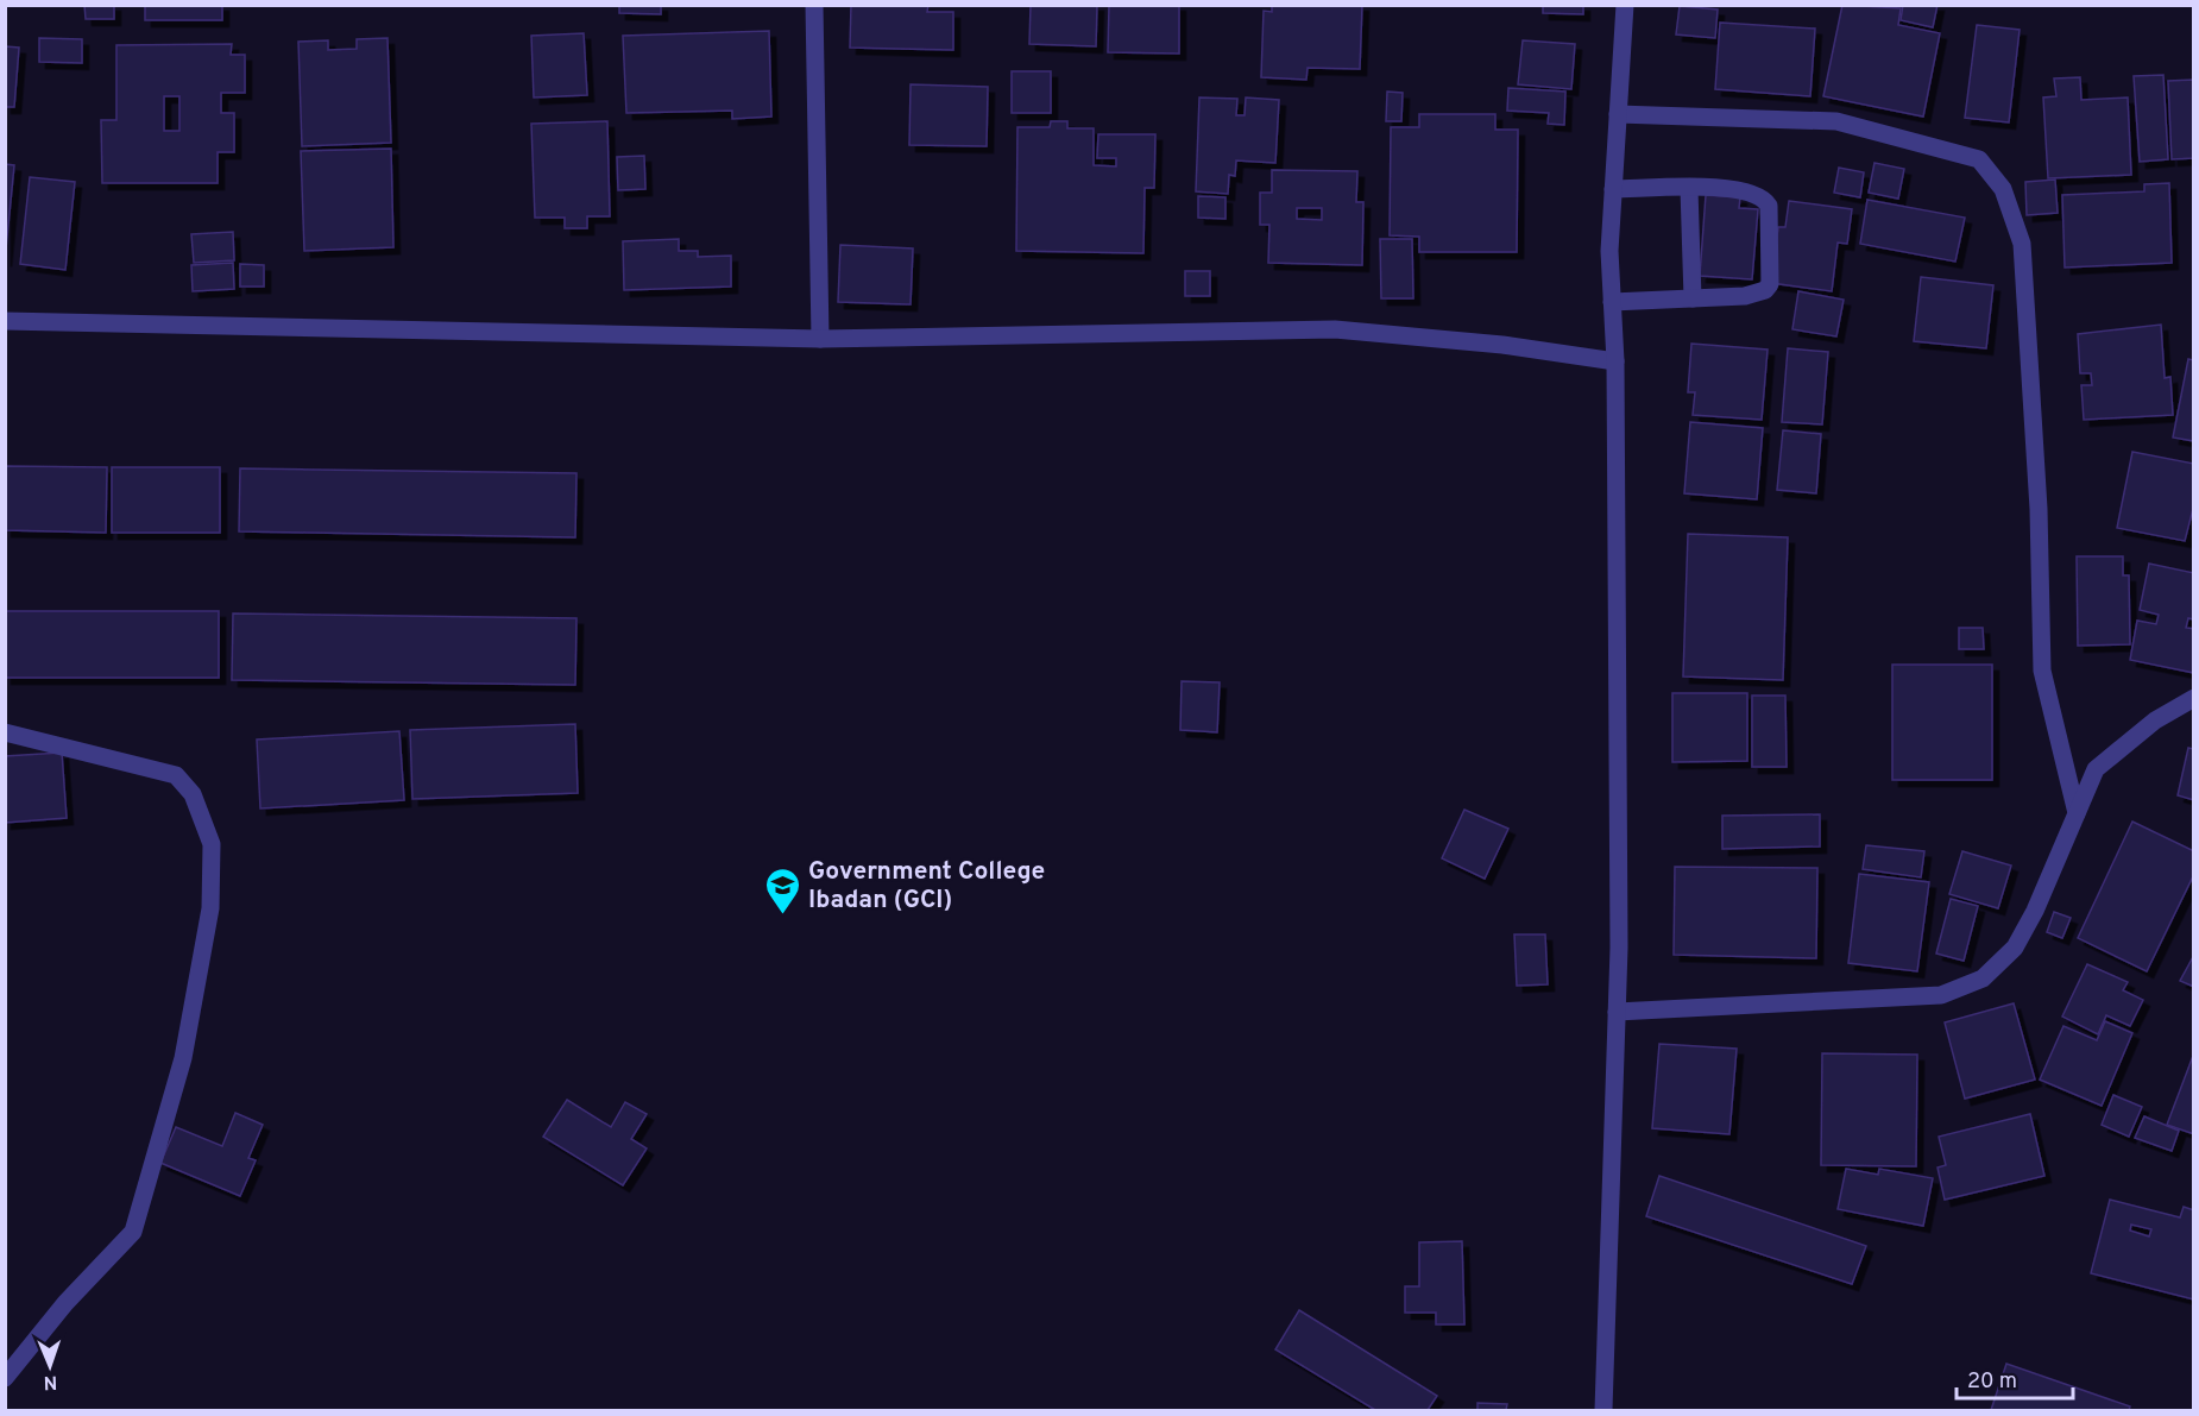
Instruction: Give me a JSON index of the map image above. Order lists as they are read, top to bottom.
{
  "places": {
    "school or university": ["Government College Ibadan (GCI)"]
  },
  "scale_bar": "20 m",
  "north": "bottom"
}
